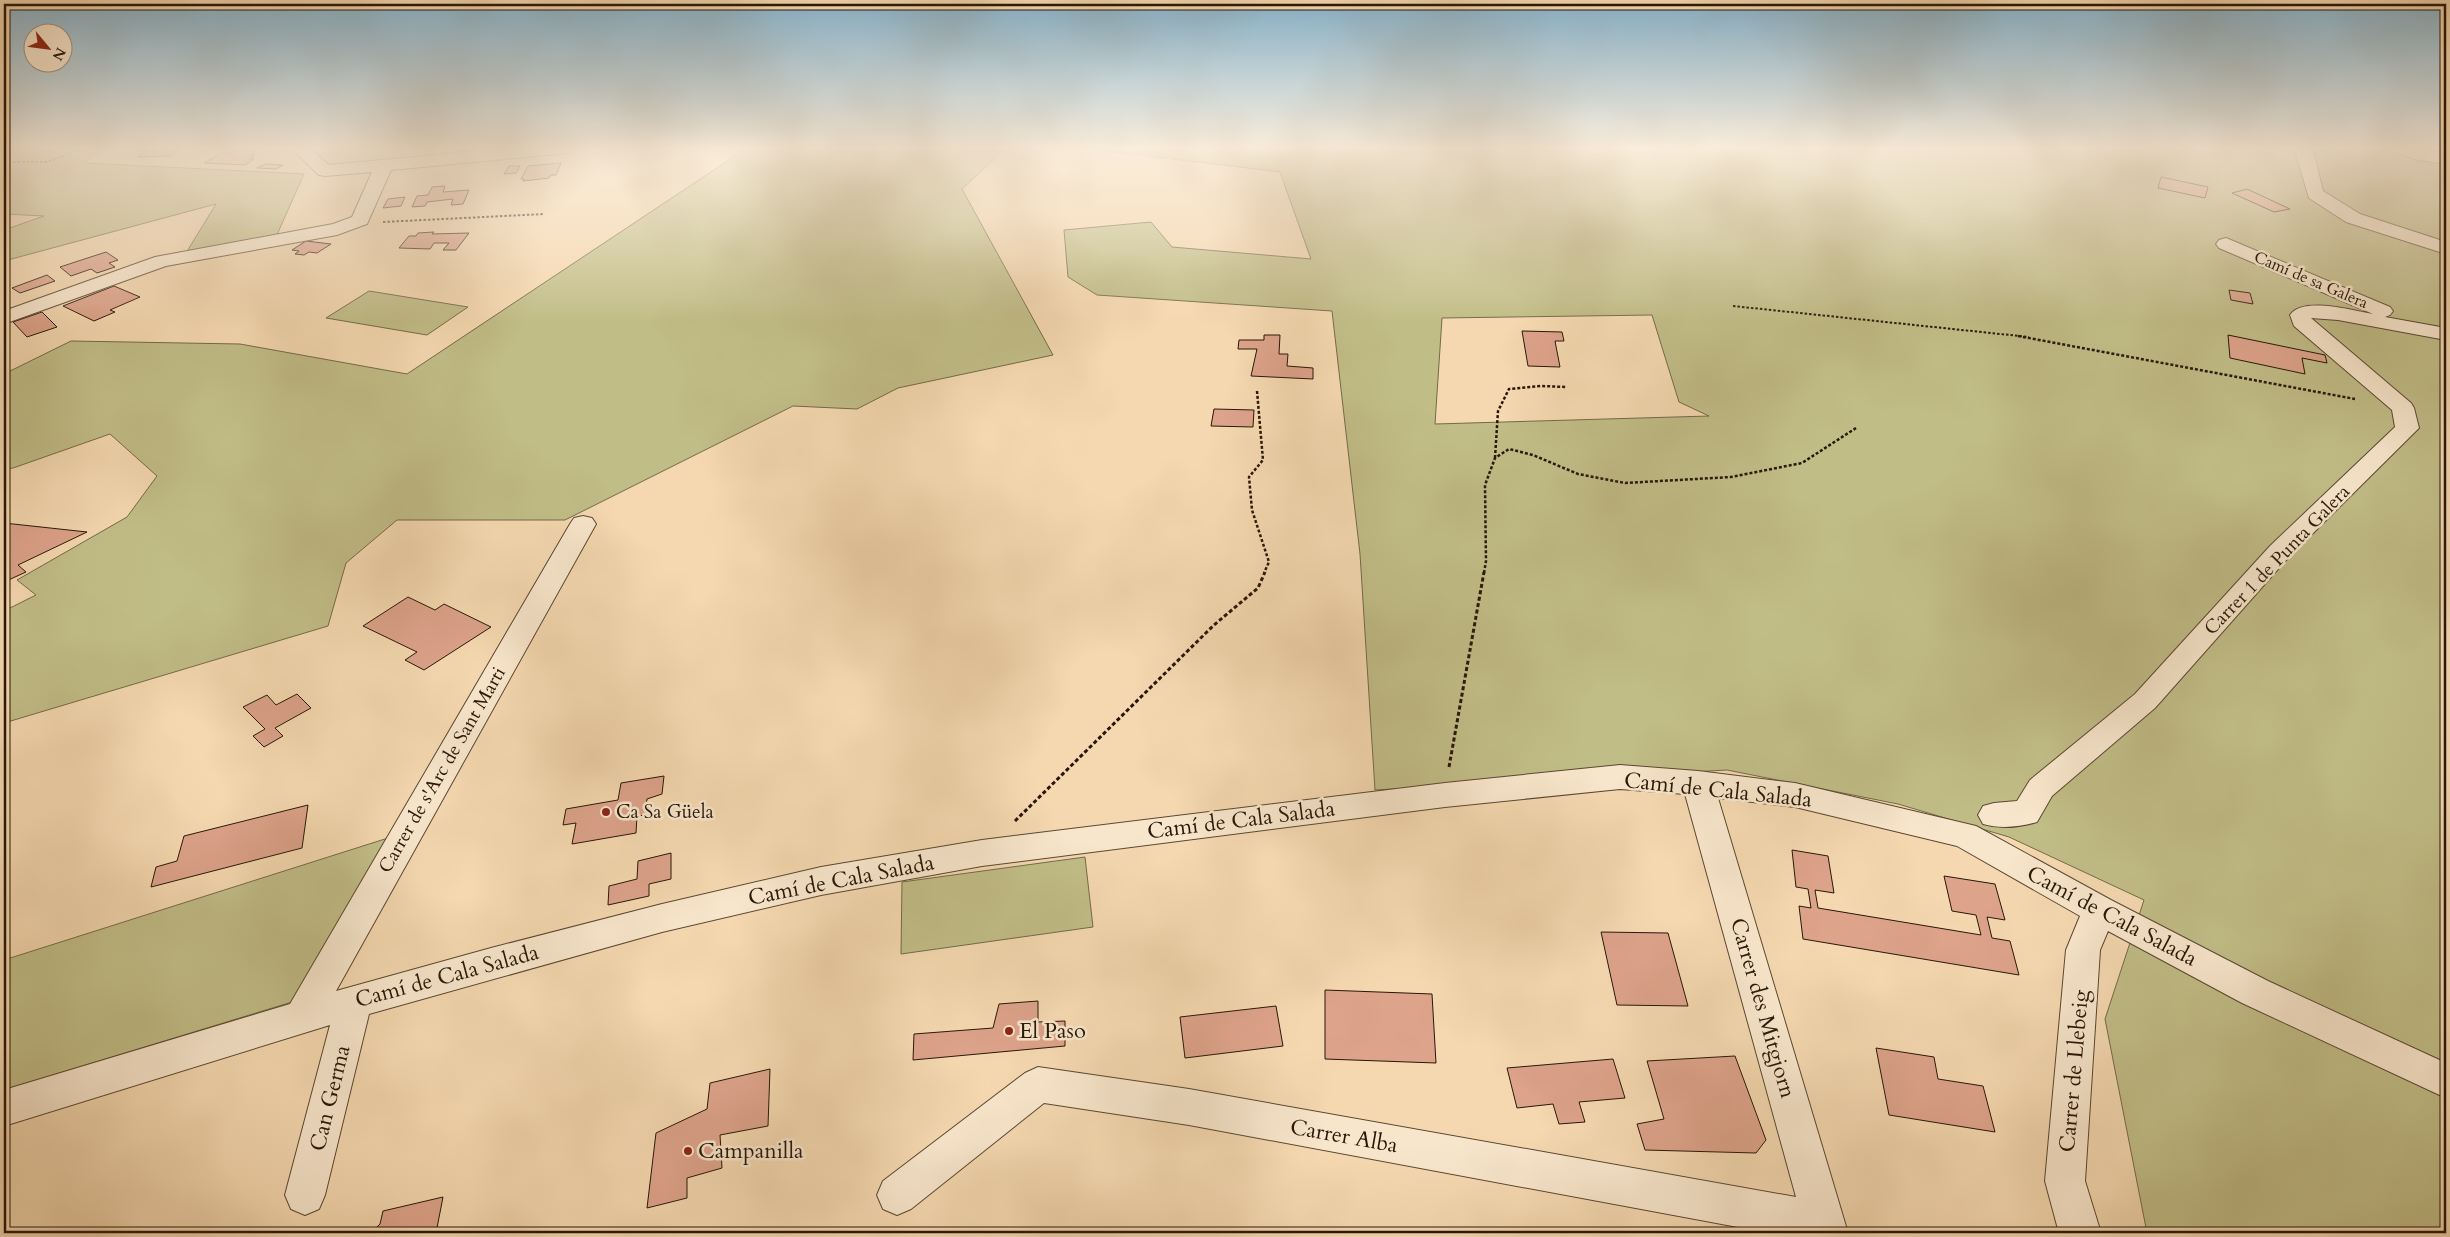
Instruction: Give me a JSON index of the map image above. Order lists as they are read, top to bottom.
{
  "streets": {
    "street": [
      "Camí de sa Galera",
      "Carrer 1 de Punta Galera",
      "Carrer de s'Arc de Sant Marti",
      "Camí de Cala Salada",
      "Carrer des Mitgjorn",
      "Carrer de Llebeig",
      "Can Germa",
      "Carrer Alba"
    ]
  },
  "crossings": [
    ["Carrer 1 de Punta Galera", "Camí de Cala Salada"],
    ["Carrer de s'Arc de Sant Marti", "Camí de Cala Salada"],
    ["Camí de Cala Salada", "Carrer des Mitgjorn"],
    ["Camí de Cala Salada", "Carrer de Llebeig"],
    ["Camí de Cala Salada", "Can Germa"],
    ["Carrer des Mitgjorn", "Carrer Alba"]
  ],
  "places": ["Ca Sa Güela", "El Paso", "Campanilla"],
  "north": "bottom right"
}
